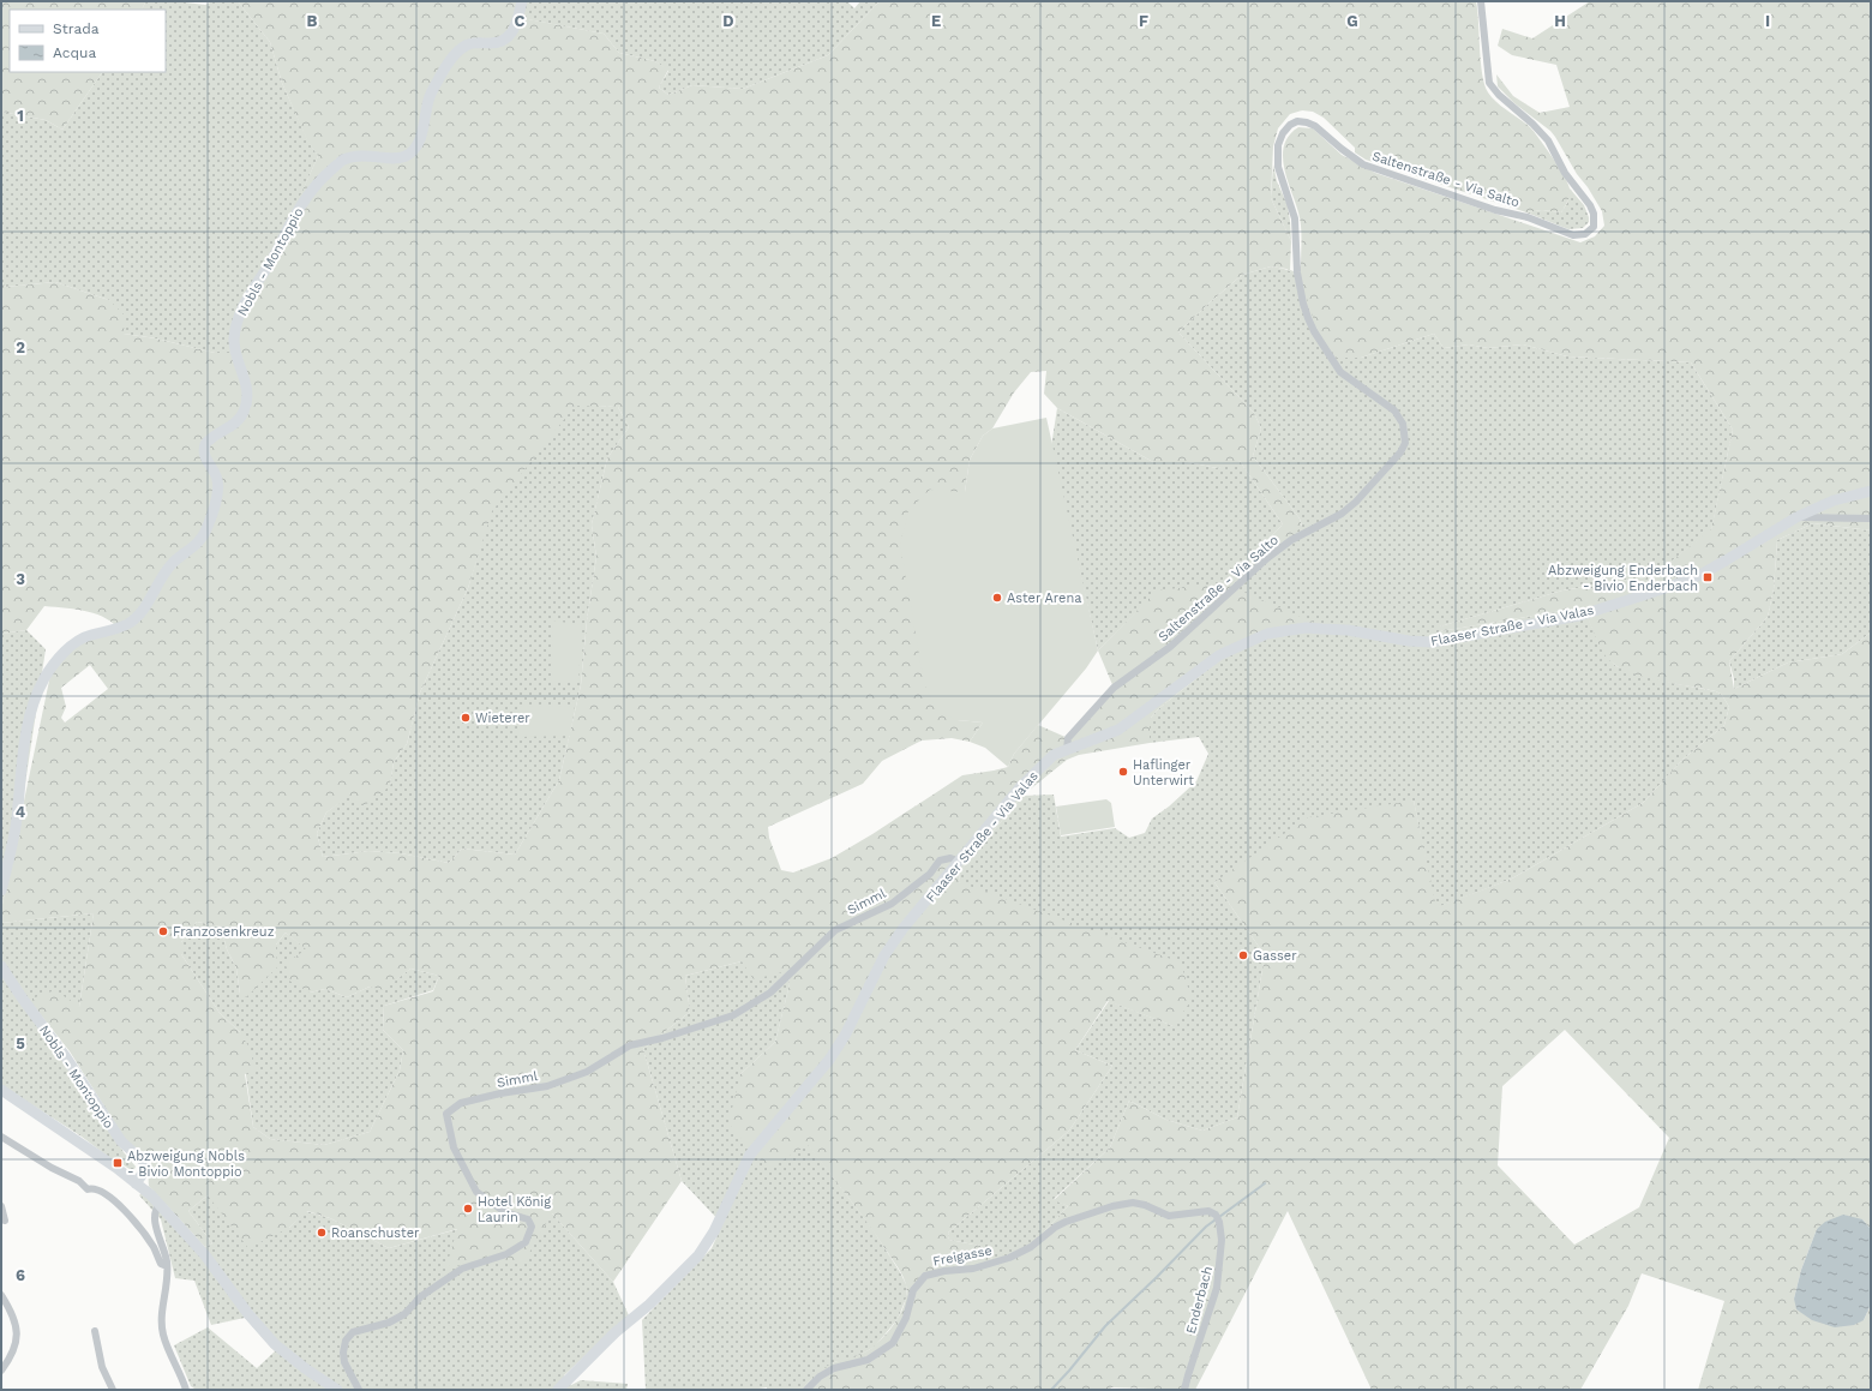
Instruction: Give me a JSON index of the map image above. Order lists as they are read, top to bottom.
{
  "streets": {
    "street": [
      "Saltenstraße - Via Salto",
      "Nobls - Montoppio",
      "Flaaser Straße - Via Valas",
      "Simml",
      "Freigasse",
      "Enderbach"
    ]
  },
  "crossings": [
    ["Saltenstraße - Via Salto", "Flaaser Straße - Via Valas"],
    ["Flaaser Straße - Via Valas", "Simml"],
    ["Freigasse", "Enderbach"]
  ],
  "places": {
    "transit": ["Abzweigung Enderbach - Bivio Enderbach", "Abzweigung Nobls - Bivio Montoppio"],
    "other": [
      "Aster Arena",
      "Wieterer",
      "Haflinger Unterwirt",
      "Franzosenkreuz",
      "Gasser",
      "Hotel König Laurin",
      "Roanschuster"
    ]
  },
  "legend": ["Strada", "Acqua"],
  "grid": {
    "columns": [
      "B",
      "C",
      "D",
      "E",
      "F",
      "G",
      "H",
      "I"
    ],
    "rows": [
      "1",
      "2",
      "3",
      "4",
      "5",
      "6"
    ]
  }
}
